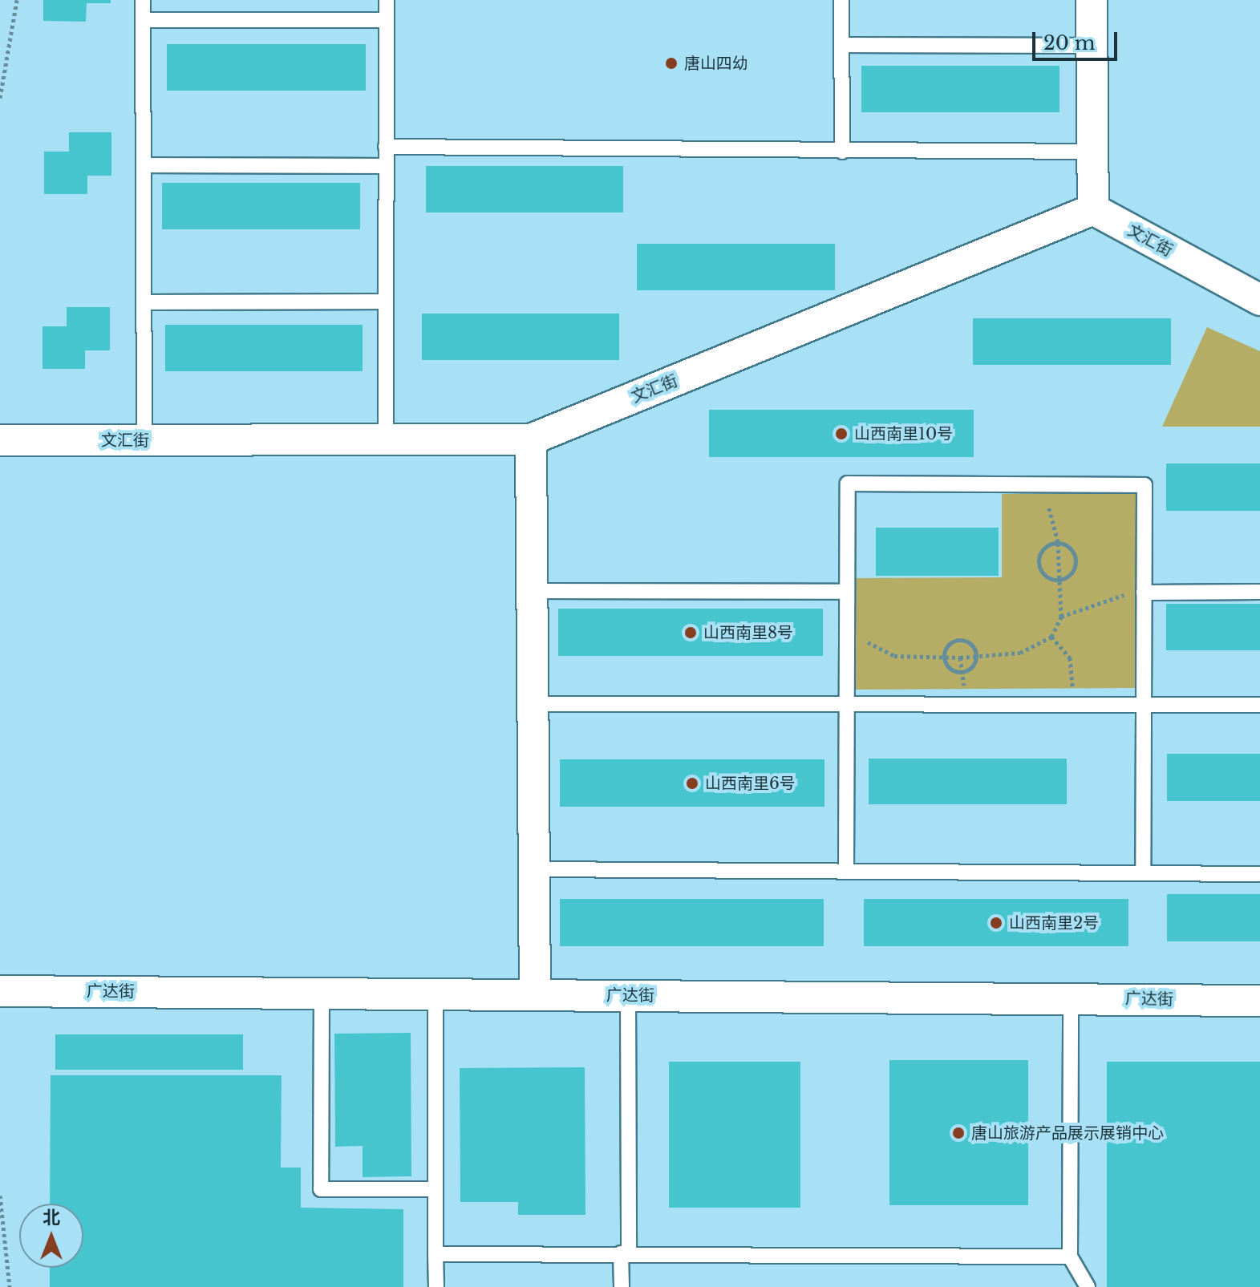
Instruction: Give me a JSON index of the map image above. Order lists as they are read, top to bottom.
{
  "streets": {
    "street": ["文汇街", "广达街"]
  },
  "places": [
    "唐山四幼",
    "山西南里10号",
    "山西南里8号",
    "山西南里6号",
    "山西南里2号",
    "唐山旅游产品展示展销中心"
  ],
  "scale_bar": "20 m",
  "north": "top"
}
